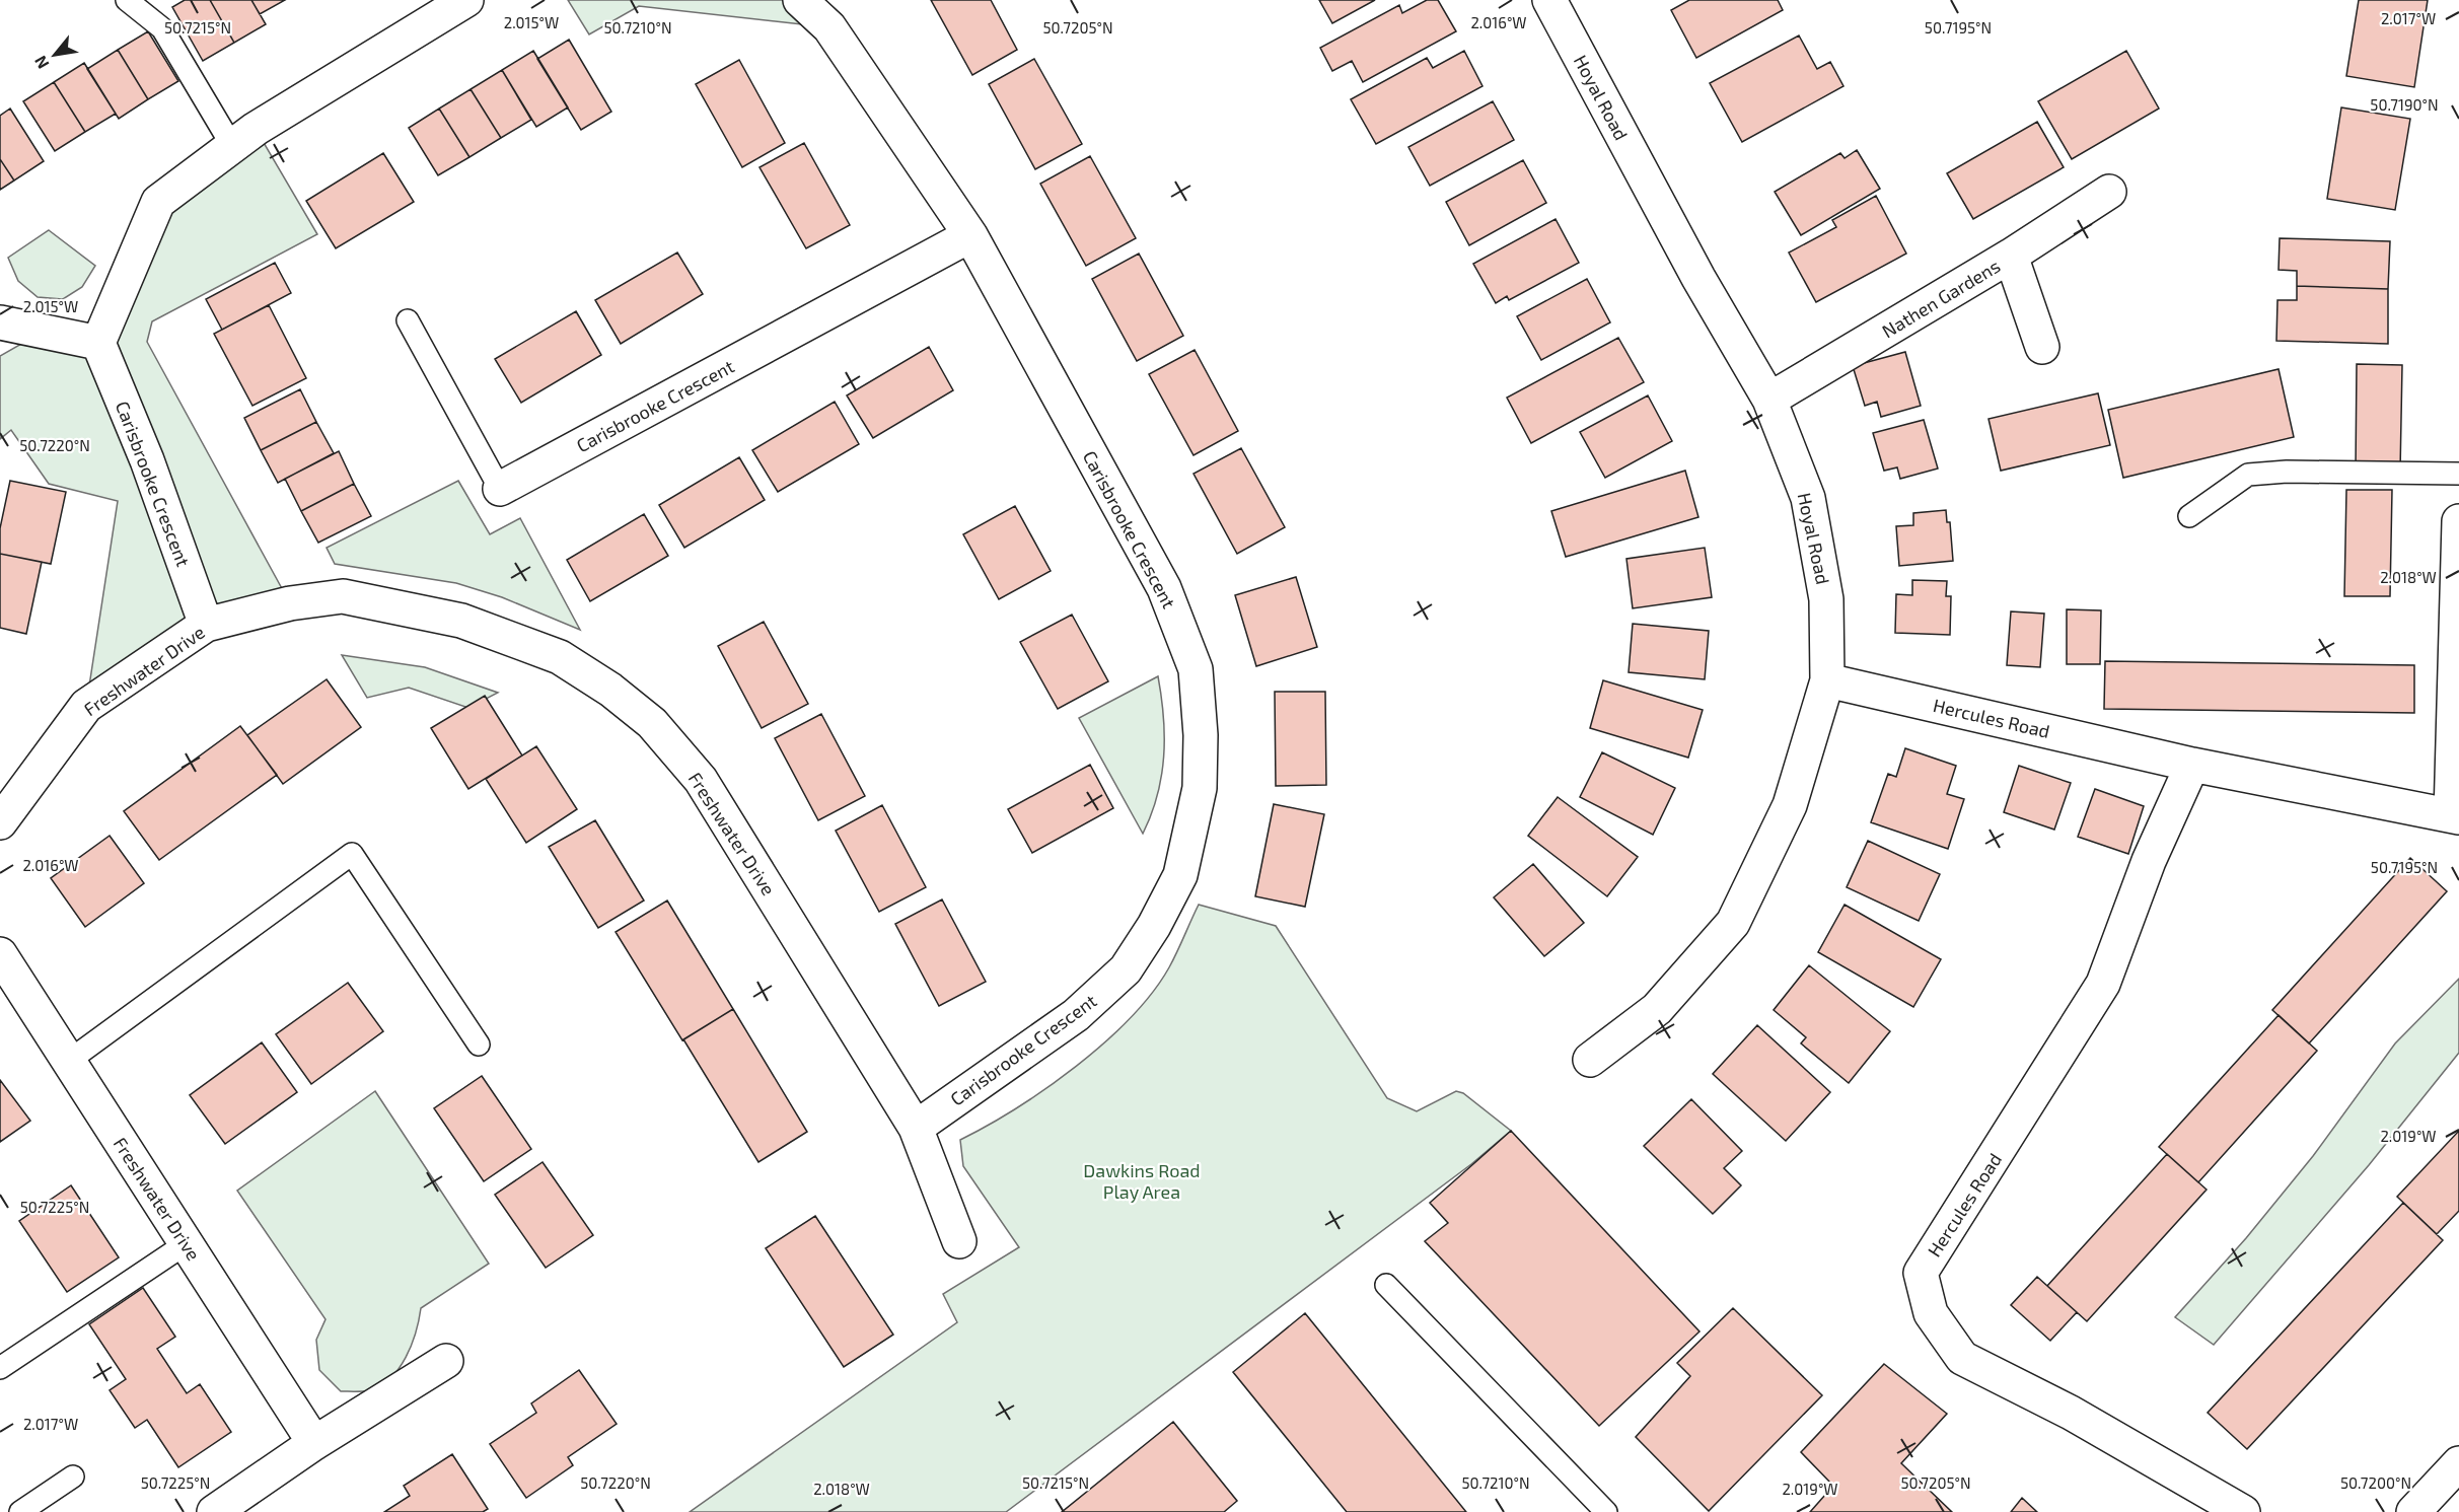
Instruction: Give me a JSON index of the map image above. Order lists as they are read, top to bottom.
{
  "streets": {
    "street": [
      "Hoyal Road",
      "Nathen Gardens",
      "Carisbrooke Crescent",
      "Freshwater Drive",
      "Hercules Road"
    ]
  },
  "crossings": [
    ["Hoyal Road", "Nathen Gardens"],
    ["Hoyal Road", "Hercules Road"],
    ["Carisbrooke Crescent", "Freshwater Drive"]
  ],
  "parks": ["Dawkins Road Play Area"],
  "north": "bottom left",
  "coordinates": [
    "2.017°W",
    "2.016°W",
    "2.015°W",
    "50.7215°N",
    "50.7210°N",
    "50.7205°N",
    "50.7195°N",
    "50.7190°N",
    "50.7220°N",
    "2.018°W",
    "2.019°W",
    "50.7225°N",
    "50.7200°N"
  ]
}
